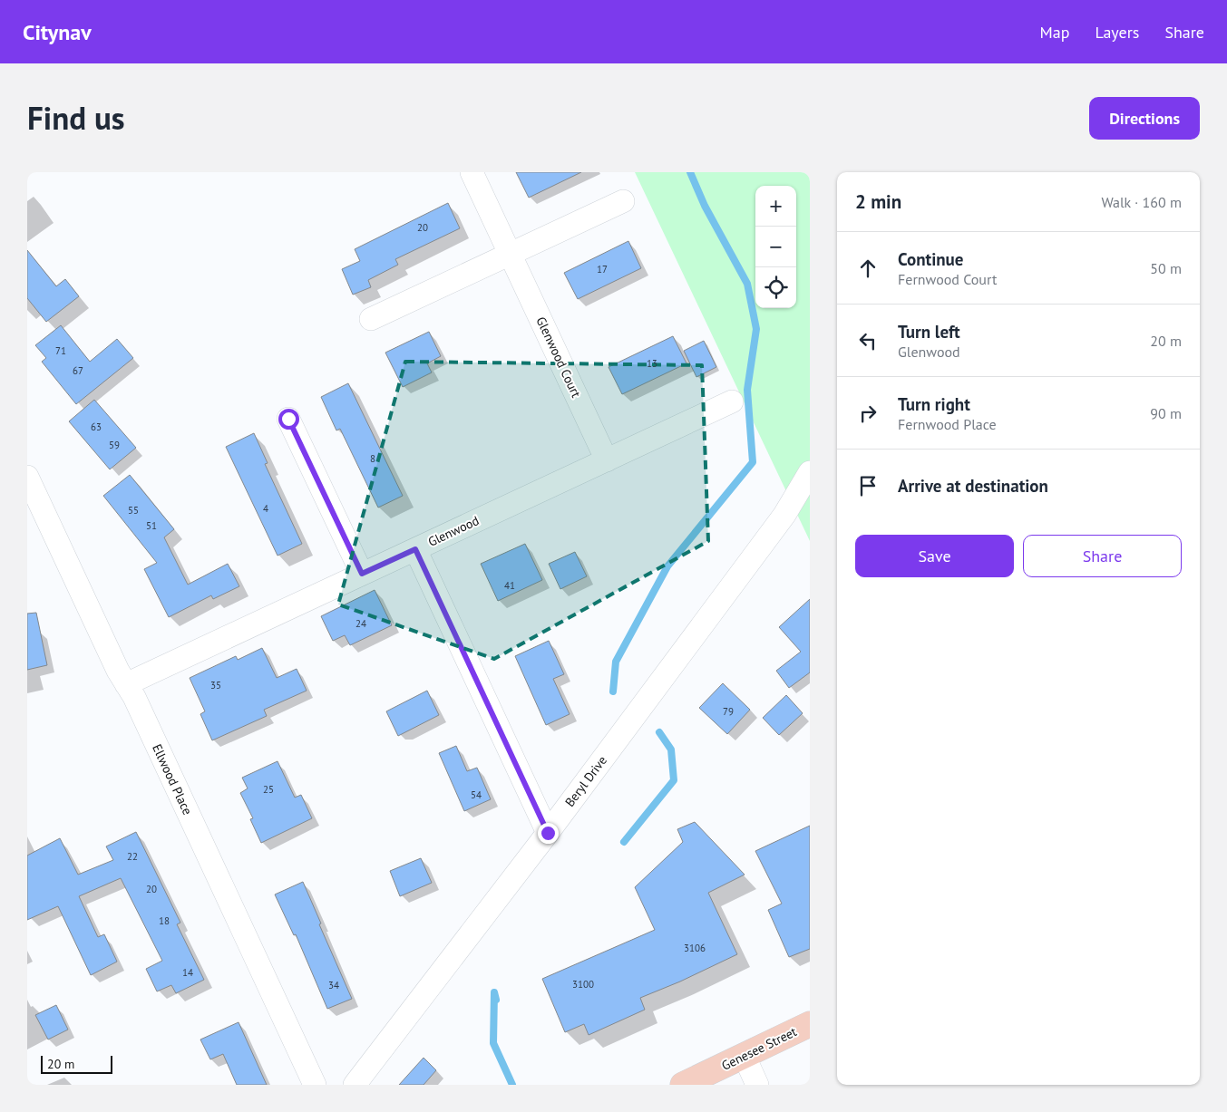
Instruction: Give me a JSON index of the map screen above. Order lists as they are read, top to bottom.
{
  "streets": {
    "main road": ["Genesee Street"],
    "street": [
      "Glenwood Court",
      "Glenwood",
      "Ellwood Place",
      "Beryl Drive"
    ]
  },
  "crossings": [
    ["Glenwood Court", "Glenwood"],
    ["Glenwood", "Ellwood Place"]
  ],
  "house_numbers": [
    "20",
    "17",
    "71",
    "13",
    "67",
    "63",
    "59",
    "8",
    "4",
    "55",
    "51",
    "41",
    "24",
    "35",
    "79",
    "25",
    "54",
    "22",
    "20",
    "18",
    "3106",
    "14",
    "3100",
    "34"
  ],
  "scale_bar": "20 m",
  "page": {
    "header": "Citynav",
    "nav": ["Map", "Layers", "Share"],
    "title": "Find us",
    "buttons": [
      "Directions",
      ["Save", "Share"]
    ],
    "heading": ["2 min", "Walk · 160 m"],
    "map_buttons": ["+", "−"],
    "list": [
      ["Continue", "Fernwood Court", "50 m"],
      ["Turn left", "Glenwood", "20 m"],
      ["Turn right", "Fernwood Place", "90 m"],
      "Arrive at destination"
    ],
    "scale": "20 m"
  }
}
